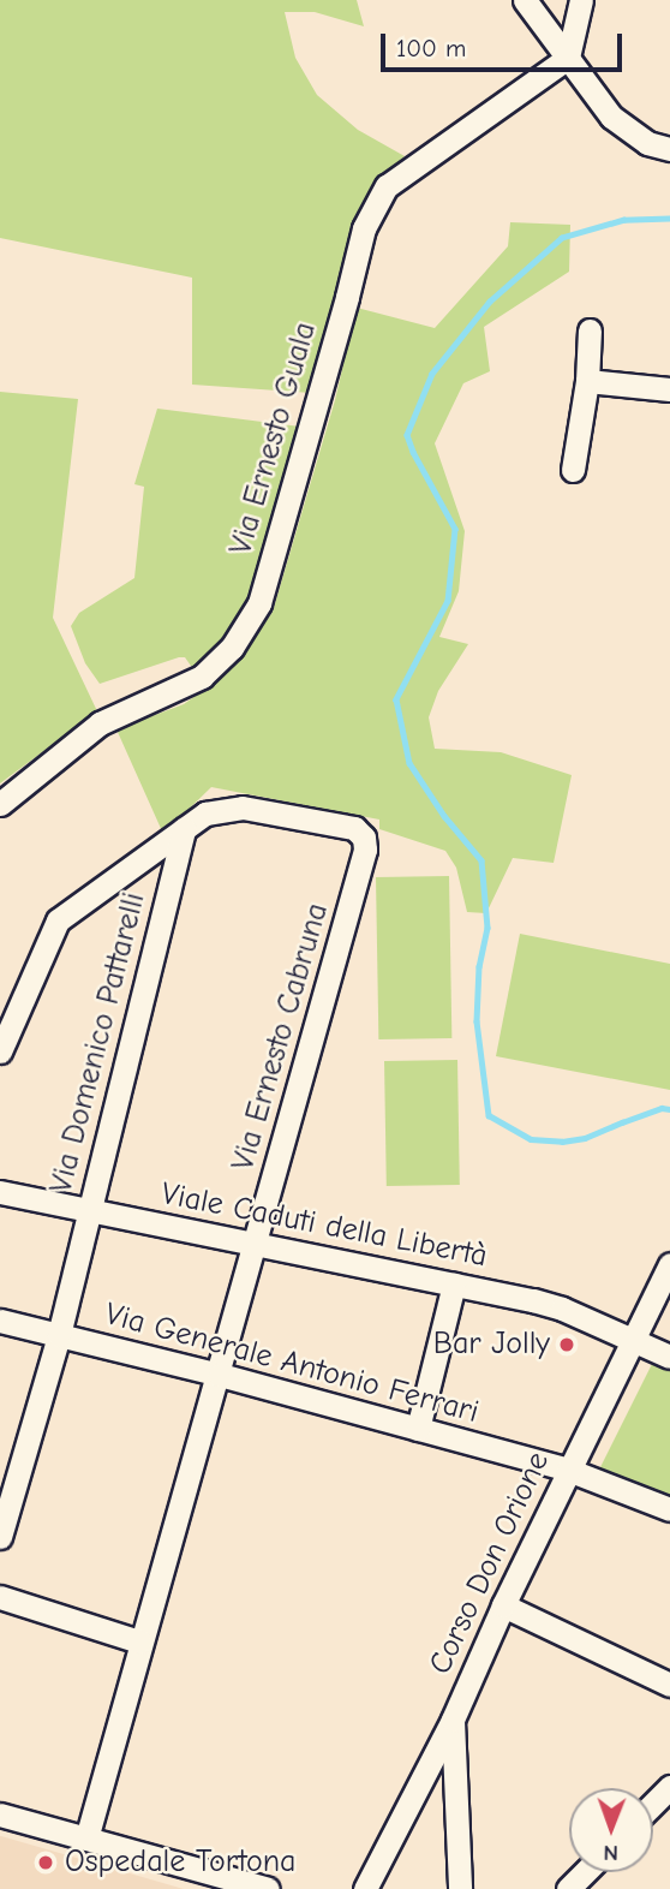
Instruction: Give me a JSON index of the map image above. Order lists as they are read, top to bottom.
{
  "streets": {
    "street": [
      "Via Ernesto Guala",
      "Via Ernesto Cabruna",
      "Via Domenico Pattarelli",
      "Viale Caduti della Libertà",
      "Via Generale Antonio Ferrari",
      "Corso Don Orione"
    ]
  },
  "crossings": [
    ["Via Ernesto Cabruna", "Via Domenico Pattarelli"],
    ["Via Ernesto Cabruna", "Viale Caduti della Libertà"],
    ["Via Ernesto Cabruna", "Via Generale Antonio Ferrari"],
    ["Via Domenico Pattarelli", "Viale Caduti della Libertà"],
    ["Via Domenico Pattarelli", "Via Generale Antonio Ferrari"],
    ["Viale Caduti della Libertà", "Corso Don Orione"],
    ["Via Generale Antonio Ferrari", "Corso Don Orione"]
  ],
  "places": ["Bar Jolly", "Ospedale Tortona"],
  "scale_bar": "100 m",
  "north": "bottom"
}
